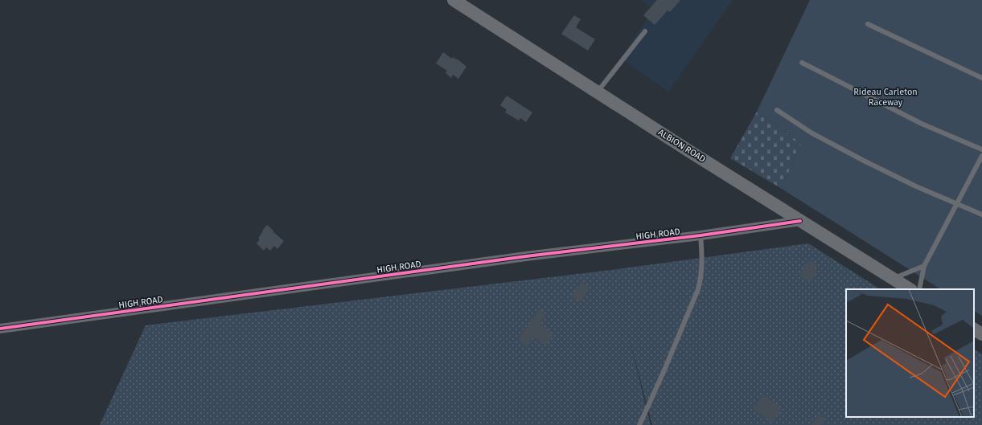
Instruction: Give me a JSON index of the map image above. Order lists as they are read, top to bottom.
{
  "streets": {
    "main road": ["ALBION ROAD"],
    "street": ["HIGH ROAD"]
  },
  "crossings": [
    ["ALBION ROAD", "HIGH ROAD"]
  ],
  "parks": ["Rideau Carleton Raceway"]
}
